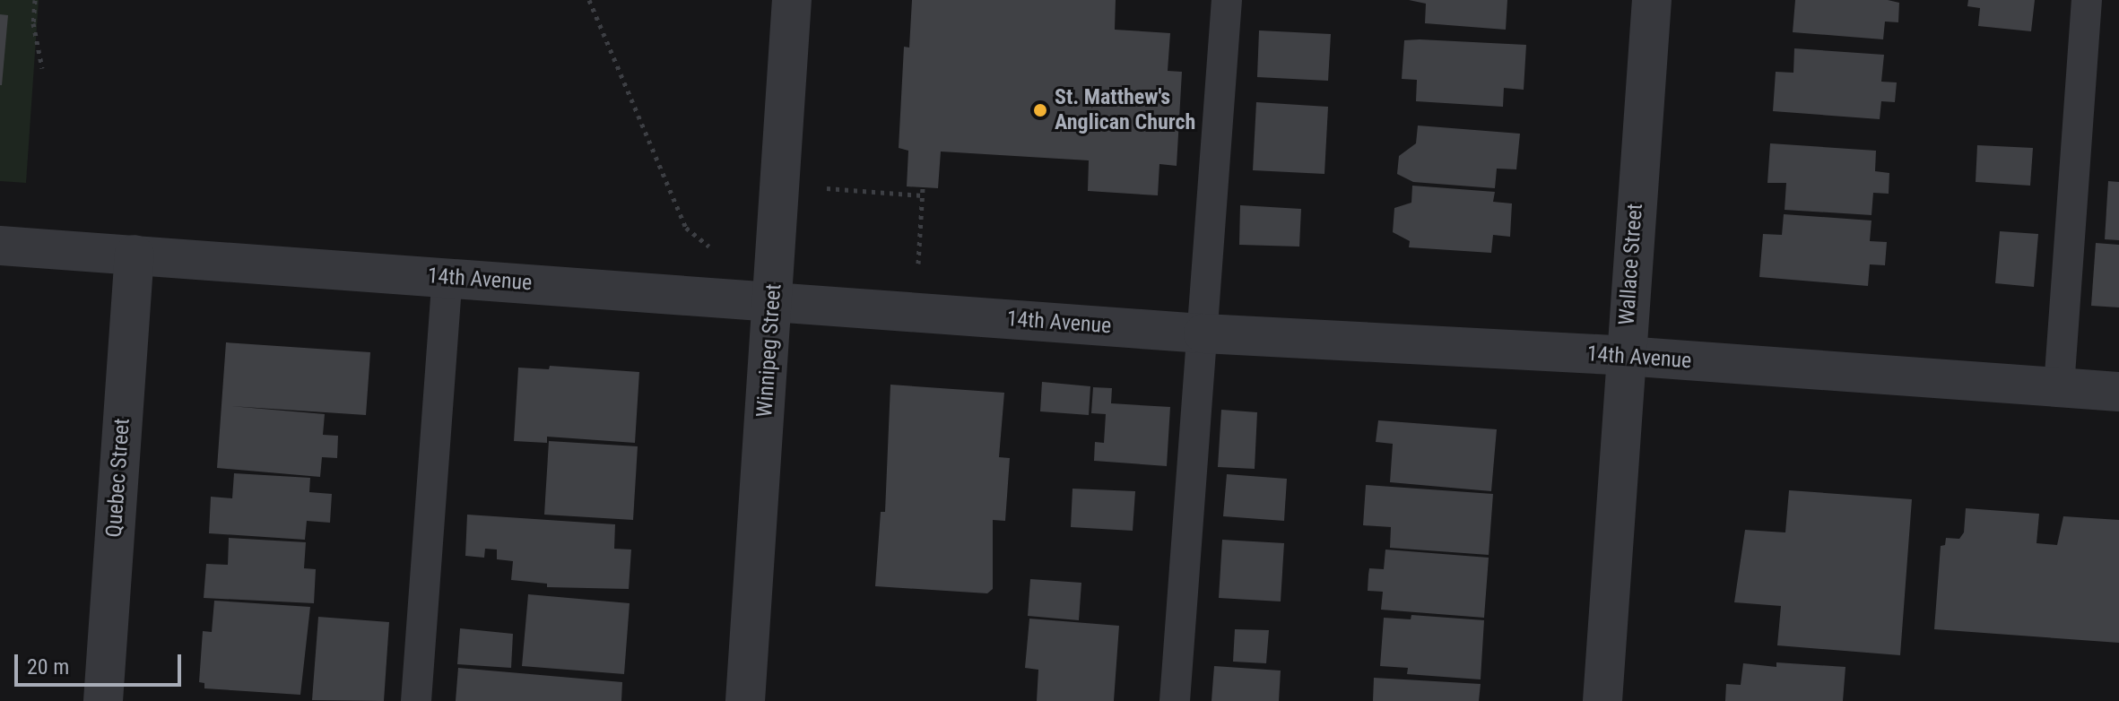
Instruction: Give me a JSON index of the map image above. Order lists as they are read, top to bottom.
{
  "streets": {
    "street": [
      "Wallace Street",
      "14th Avenue",
      "Winnipeg Street",
      "Quebec Street"
    ]
  },
  "crossings": [
    ["Wallace Street", "14th Avenue"],
    ["14th Avenue", "Winnipeg Street"],
    ["14th Avenue", "Quebec Street"]
  ],
  "places": ["St. Matthew's Anglican Church"],
  "scale_bar": "20 m"
}
